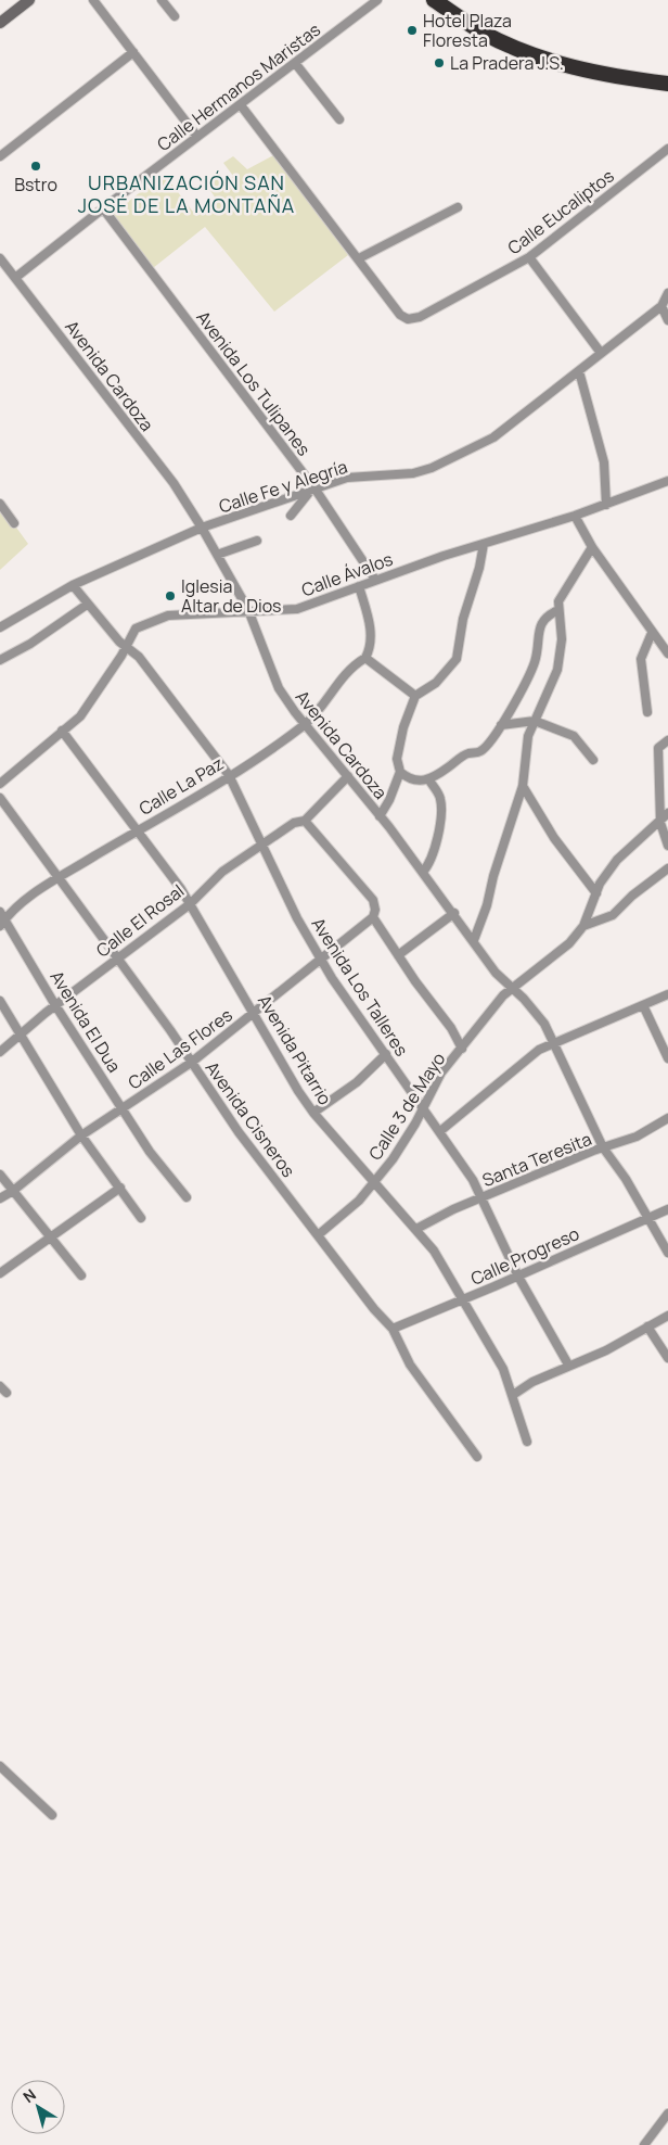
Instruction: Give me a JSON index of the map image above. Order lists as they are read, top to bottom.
{
  "streets": {
    "street": [
      "Calle Hermanos Maristas",
      "Calle Eucaliptos",
      "Avenida Cardoza",
      "Avenida Los Tulipanes",
      "Calle Fe y Alegría",
      "Calle Ávalos",
      "Calle La Paz",
      "Calle El Rosal",
      "Avenida Los Talleres",
      "Avenida El Dua",
      "Calle Las Flores",
      "Avenida Pitarrio",
      "Calle 3 de Mayo",
      "Avenida Cisneros",
      "Santa Teresita",
      "Calle Progreso"
    ]
  },
  "crossings": [
    ["Calle Hermanos Maristas", "Avenida Cardoza"],
    ["Calle Hermanos Maristas", "Avenida Los Tulipanes"],
    ["Avenida Cardoza", "Calle Fe y Alegría"],
    ["Avenida Cardoza", "Calle Ávalos"],
    ["Avenida Cardoza", "Calle La Paz"],
    ["Avenida Cardoza", "Calle 3 de Mayo"],
    ["Avenida Cardoza", "Santa Teresita"],
    ["Avenida Cardoza", "Calle Progreso"],
    ["Avenida Los Tulipanes", "Calle Fe y Alegría"],
    ["Avenida Los Tulipanes", "Calle Ávalos"],
    ["Calle Fe y Alegría", "Avenida Los Talleres"],
    ["Calle Ávalos", "Avenida Los Talleres"],
    ["Calle Ávalos", "Avenida Pitarrio"],
    ["Calle La Paz", "Avenida Los Talleres"],
    ["Calle La Paz", "Avenida El Dua"],
    ["Calle La Paz", "Avenida Pitarrio"],
    ["Calle La Paz", "Avenida Cisneros"],
    ["Calle El Rosal", "Avenida Los Talleres"],
    ["Calle El Rosal", "Avenida El Dua"],
    ["Calle El Rosal", "Avenida Pitarrio"],
    ["Calle El Rosal", "Avenida Cisneros"],
    ["Avenida Los Talleres", "Calle Las Flores"],
    ["Avenida Los Talleres", "Calle 3 de Mayo"],
    ["Avenida Los Talleres", "Santa Teresita"],
    ["Avenida Los Talleres", "Calle Progreso"],
    ["Avenida El Dua", "Calle Las Flores"],
    ["Calle Las Flores", "Avenida Pitarrio"],
    ["Calle Las Flores", "Avenida Cisneros"],
    ["Avenida Pitarrio", "Calle 3 de Mayo"],
    ["Avenida Pitarrio", "Santa Teresita"],
    ["Avenida Pitarrio", "Calle Progreso"],
    ["Calle 3 de Mayo", "Avenida Cisneros"],
    ["Avenida Cisneros", "Calle Progreso"]
  ],
  "districts": ["URBANIZACIÓN SAN JOSÉ DE LA MONTAÑA"],
  "places": [
    "Hotel Plaza Floresta",
    "La Pradera J.S.",
    "Bstro",
    "Iglesia Altar de Dios"
  ],
  "north": "top left"
}
